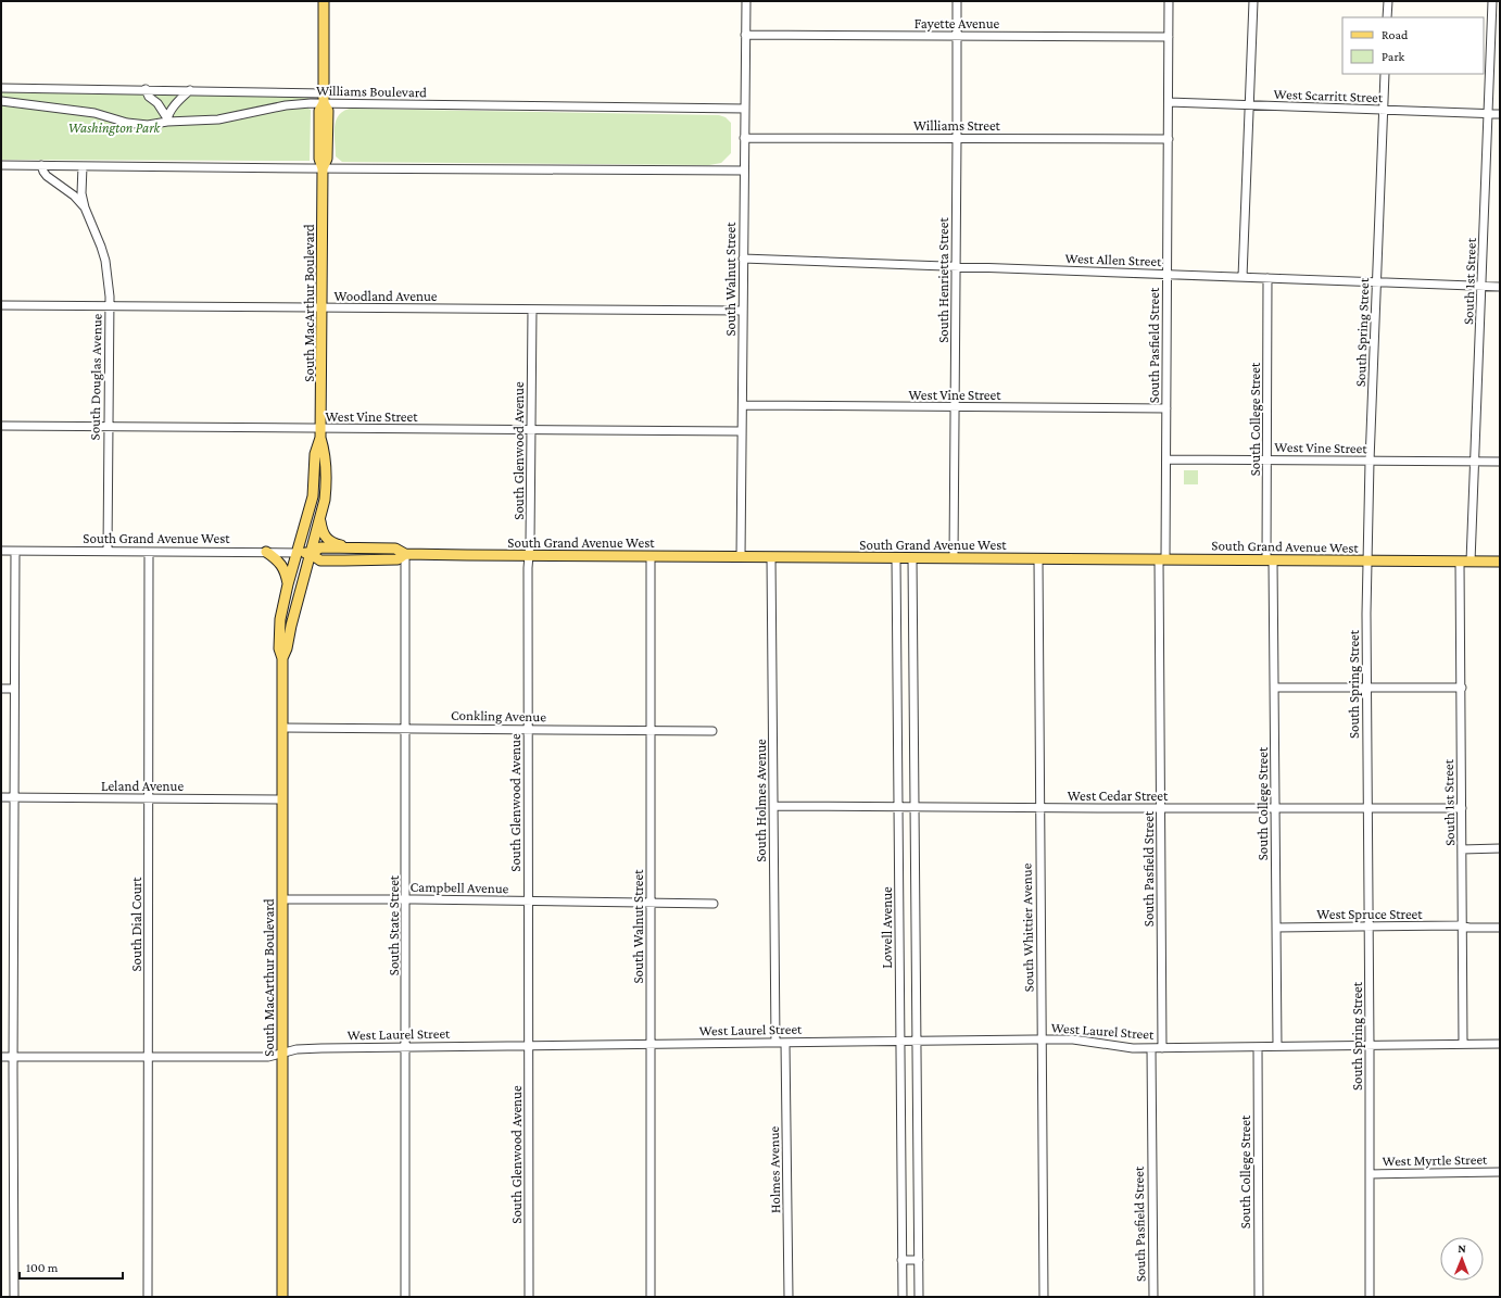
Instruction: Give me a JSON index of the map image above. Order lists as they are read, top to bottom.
{
  "streets": {
    "main road": ["South MacArthur Boulevard", "South Grand Avenue West"],
    "street": [
      "Fayette Avenue",
      "Williams Boulevard",
      "West Scarritt Street",
      "Williams Street",
      "West Allen Street",
      "South Walnut Street",
      "South Henrietta Street",
      "South 1st Street",
      "Woodland Avenue",
      "South Spring Street",
      "South Pasfield Street",
      "South Douglas Avenue",
      "West Vine Street",
      "South College Street",
      "South Glenwood Avenue",
      "Conkling Avenue",
      "Leland Avenue",
      "West Cedar Street",
      "South Holmes Avenue",
      "Campbell Avenue",
      "West Spruce Street",
      "South Dial Court",
      "South State Street",
      "Lowell Avenue",
      "South Whittier Avenue",
      "West Laurel Street",
      "West Myrtle Street",
      "Holmes Avenue"
    ]
  },
  "crossings": [
    ["Fayette Avenue", "South Walnut Street"],
    ["Fayette Avenue", "South Henrietta Street"],
    ["Fayette Avenue", "South Pasfield Street"],
    ["Williams Boulevard", "South Walnut Street"],
    ["Williams Boulevard", "South MacArthur Boulevard"],
    ["West Scarritt Street", "South 1st Street"],
    ["West Scarritt Street", "South Spring Street"],
    ["West Scarritt Street", "South Pasfield Street"],
    ["Williams Street", "South Walnut Street"],
    ["Williams Street", "South Henrietta Street"],
    ["Williams Street", "South Pasfield Street"],
    ["West Allen Street", "South Walnut Street"],
    ["West Allen Street", "South Henrietta Street"],
    ["West Allen Street", "South 1st Street"],
    ["West Allen Street", "South Spring Street"],
    ["West Allen Street", "South Pasfield Street"],
    ["West Allen Street", "South College Street"],
    ["South Walnut Street", "Woodland Avenue"],
    ["South Walnut Street", "West Vine Street"],
    ["South Walnut Street", "South Grand Avenue West"],
    ["South Walnut Street", "Conkling Avenue"],
    ["South Walnut Street", "Campbell Avenue"],
    ["South Walnut Street", "West Laurel Street"],
    ["South Henrietta Street", "West Vine Street"],
    ["South Henrietta Street", "South Grand Avenue West"],
    ["South 1st Street", "West Vine Street"],
    ["South 1st Street", "South Grand Avenue West"],
    ["South 1st Street", "West Cedar Street"],
    ["South 1st Street", "West Spruce Street"],
    ["South 1st Street", "West Laurel Street"],
    ["Woodland Avenue", "South MacArthur Boulevard"],
    ["Woodland Avenue", "South Douglas Avenue"],
    ["Woodland Avenue", "South Glenwood Avenue"],
    ["South MacArthur Boulevard", "West Vine Street"],
    ["South MacArthur Boulevard", "South Grand Avenue West"],
    ["South MacArthur Boulevard", "Conkling Avenue"],
    ["South MacArthur Boulevard", "Leland Avenue"],
    ["South MacArthur Boulevard", "Campbell Avenue"],
    ["South MacArthur Boulevard", "West Laurel Street"],
    ["South Spring Street", "West Vine Street"],
    ["South Spring Street", "South Grand Avenue West"],
    ["South Spring Street", "West Cedar Street"],
    ["South Spring Street", "West Spruce Street"],
    ["South Spring Street", "West Laurel Street"],
    ["South Spring Street", "West Myrtle Street"],
    ["South Pasfield Street", "West Vine Street"],
    ["South Pasfield Street", "South Grand Avenue West"],
    ["South Pasfield Street", "West Cedar Street"],
    ["South Pasfield Street", "West Laurel Street"],
    ["South Douglas Avenue", "West Vine Street"],
    ["South Douglas Avenue", "South Grand Avenue West"],
    ["West Vine Street", "South College Street"],
    ["West Vine Street", "South Glenwood Avenue"],
    ["South College Street", "South Grand Avenue West"],
    ["South College Street", "West Cedar Street"],
    ["South College Street", "West Spruce Street"],
    ["South College Street", "West Laurel Street"],
    ["South Glenwood Avenue", "South Grand Avenue West"],
    ["South Glenwood Avenue", "Conkling Avenue"],
    ["South Glenwood Avenue", "Campbell Avenue"],
    ["South Glenwood Avenue", "West Laurel Street"],
    ["South Grand Avenue West", "South Holmes Avenue"],
    ["South Grand Avenue West", "South Dial Court"],
    ["South Grand Avenue West", "South State Street"],
    ["South Grand Avenue West", "Lowell Avenue"],
    ["South Grand Avenue West", "South Whittier Avenue"],
    ["Conkling Avenue", "South State Street"],
    ["Leland Avenue", "South Dial Court"],
    ["West Cedar Street", "South Holmes Avenue"],
    ["West Cedar Street", "Lowell Avenue"],
    ["West Cedar Street", "South Whittier Avenue"],
    ["South Holmes Avenue", "West Laurel Street"],
    ["Campbell Avenue", "South State Street"],
    ["South Dial Court", "West Laurel Street"],
    ["South State Street", "West Laurel Street"],
    ["Lowell Avenue", "West Laurel Street"],
    ["South Whittier Avenue", "West Laurel Street"],
    ["West Laurel Street", "Holmes Avenue"]
  ],
  "parks": ["Washington Park"],
  "legend": ["Road", "Park"],
  "scale_bar": "100 m",
  "north": "top"
}
